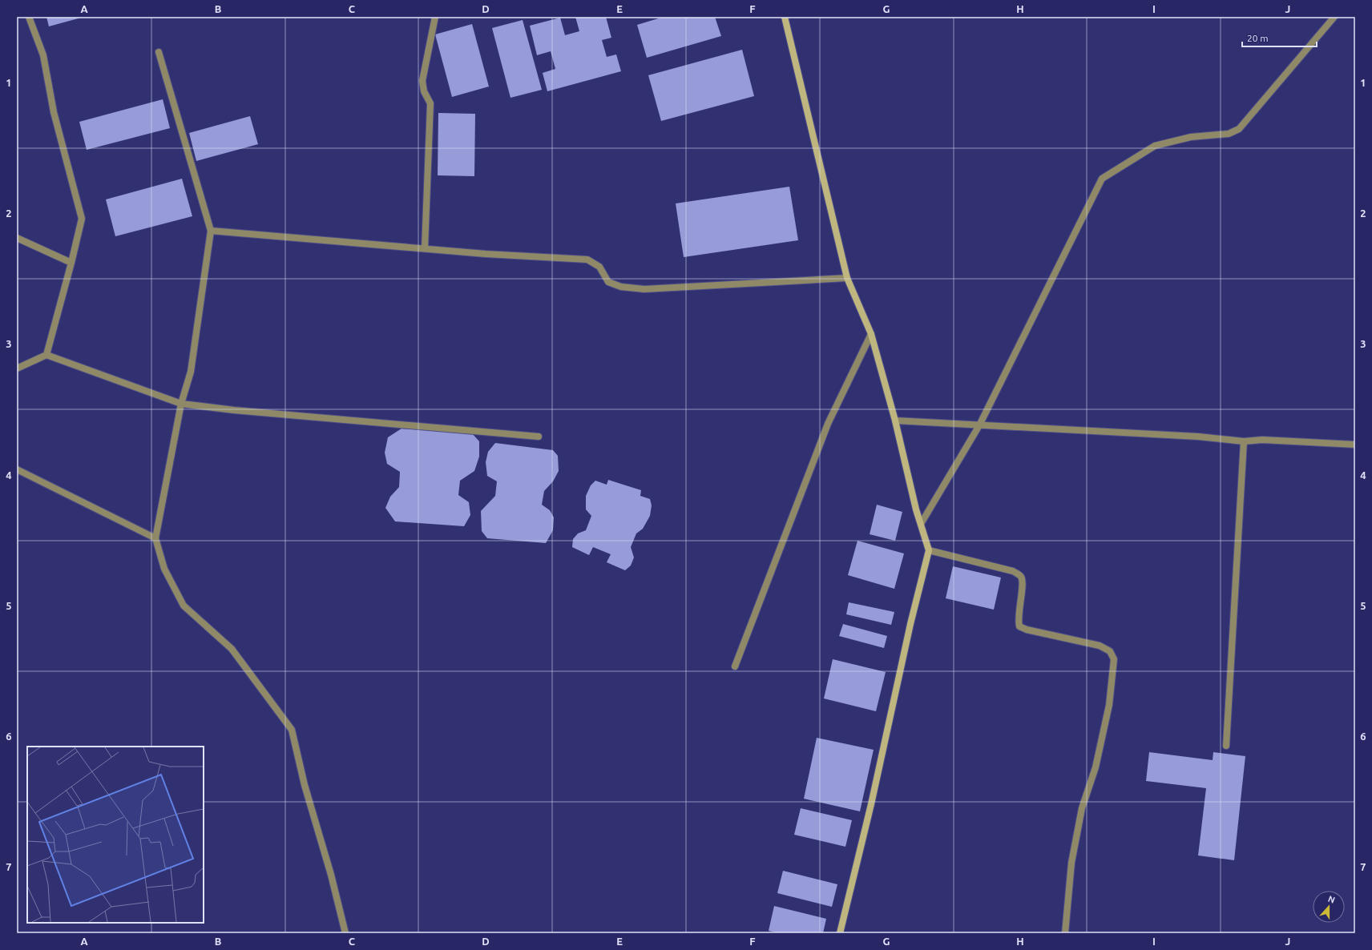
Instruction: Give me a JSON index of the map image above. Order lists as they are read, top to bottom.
{
  "scale_bar": "20 m",
  "north": "top",
  "grid": {
    "columns": [
      "A",
      "B",
      "C",
      "D",
      "E",
      "F",
      "G",
      "H",
      "I",
      "J"
    ],
    "rows": [
      "1",
      "2",
      "3",
      "4",
      "5",
      "6",
      "7"
    ]
  }
}
